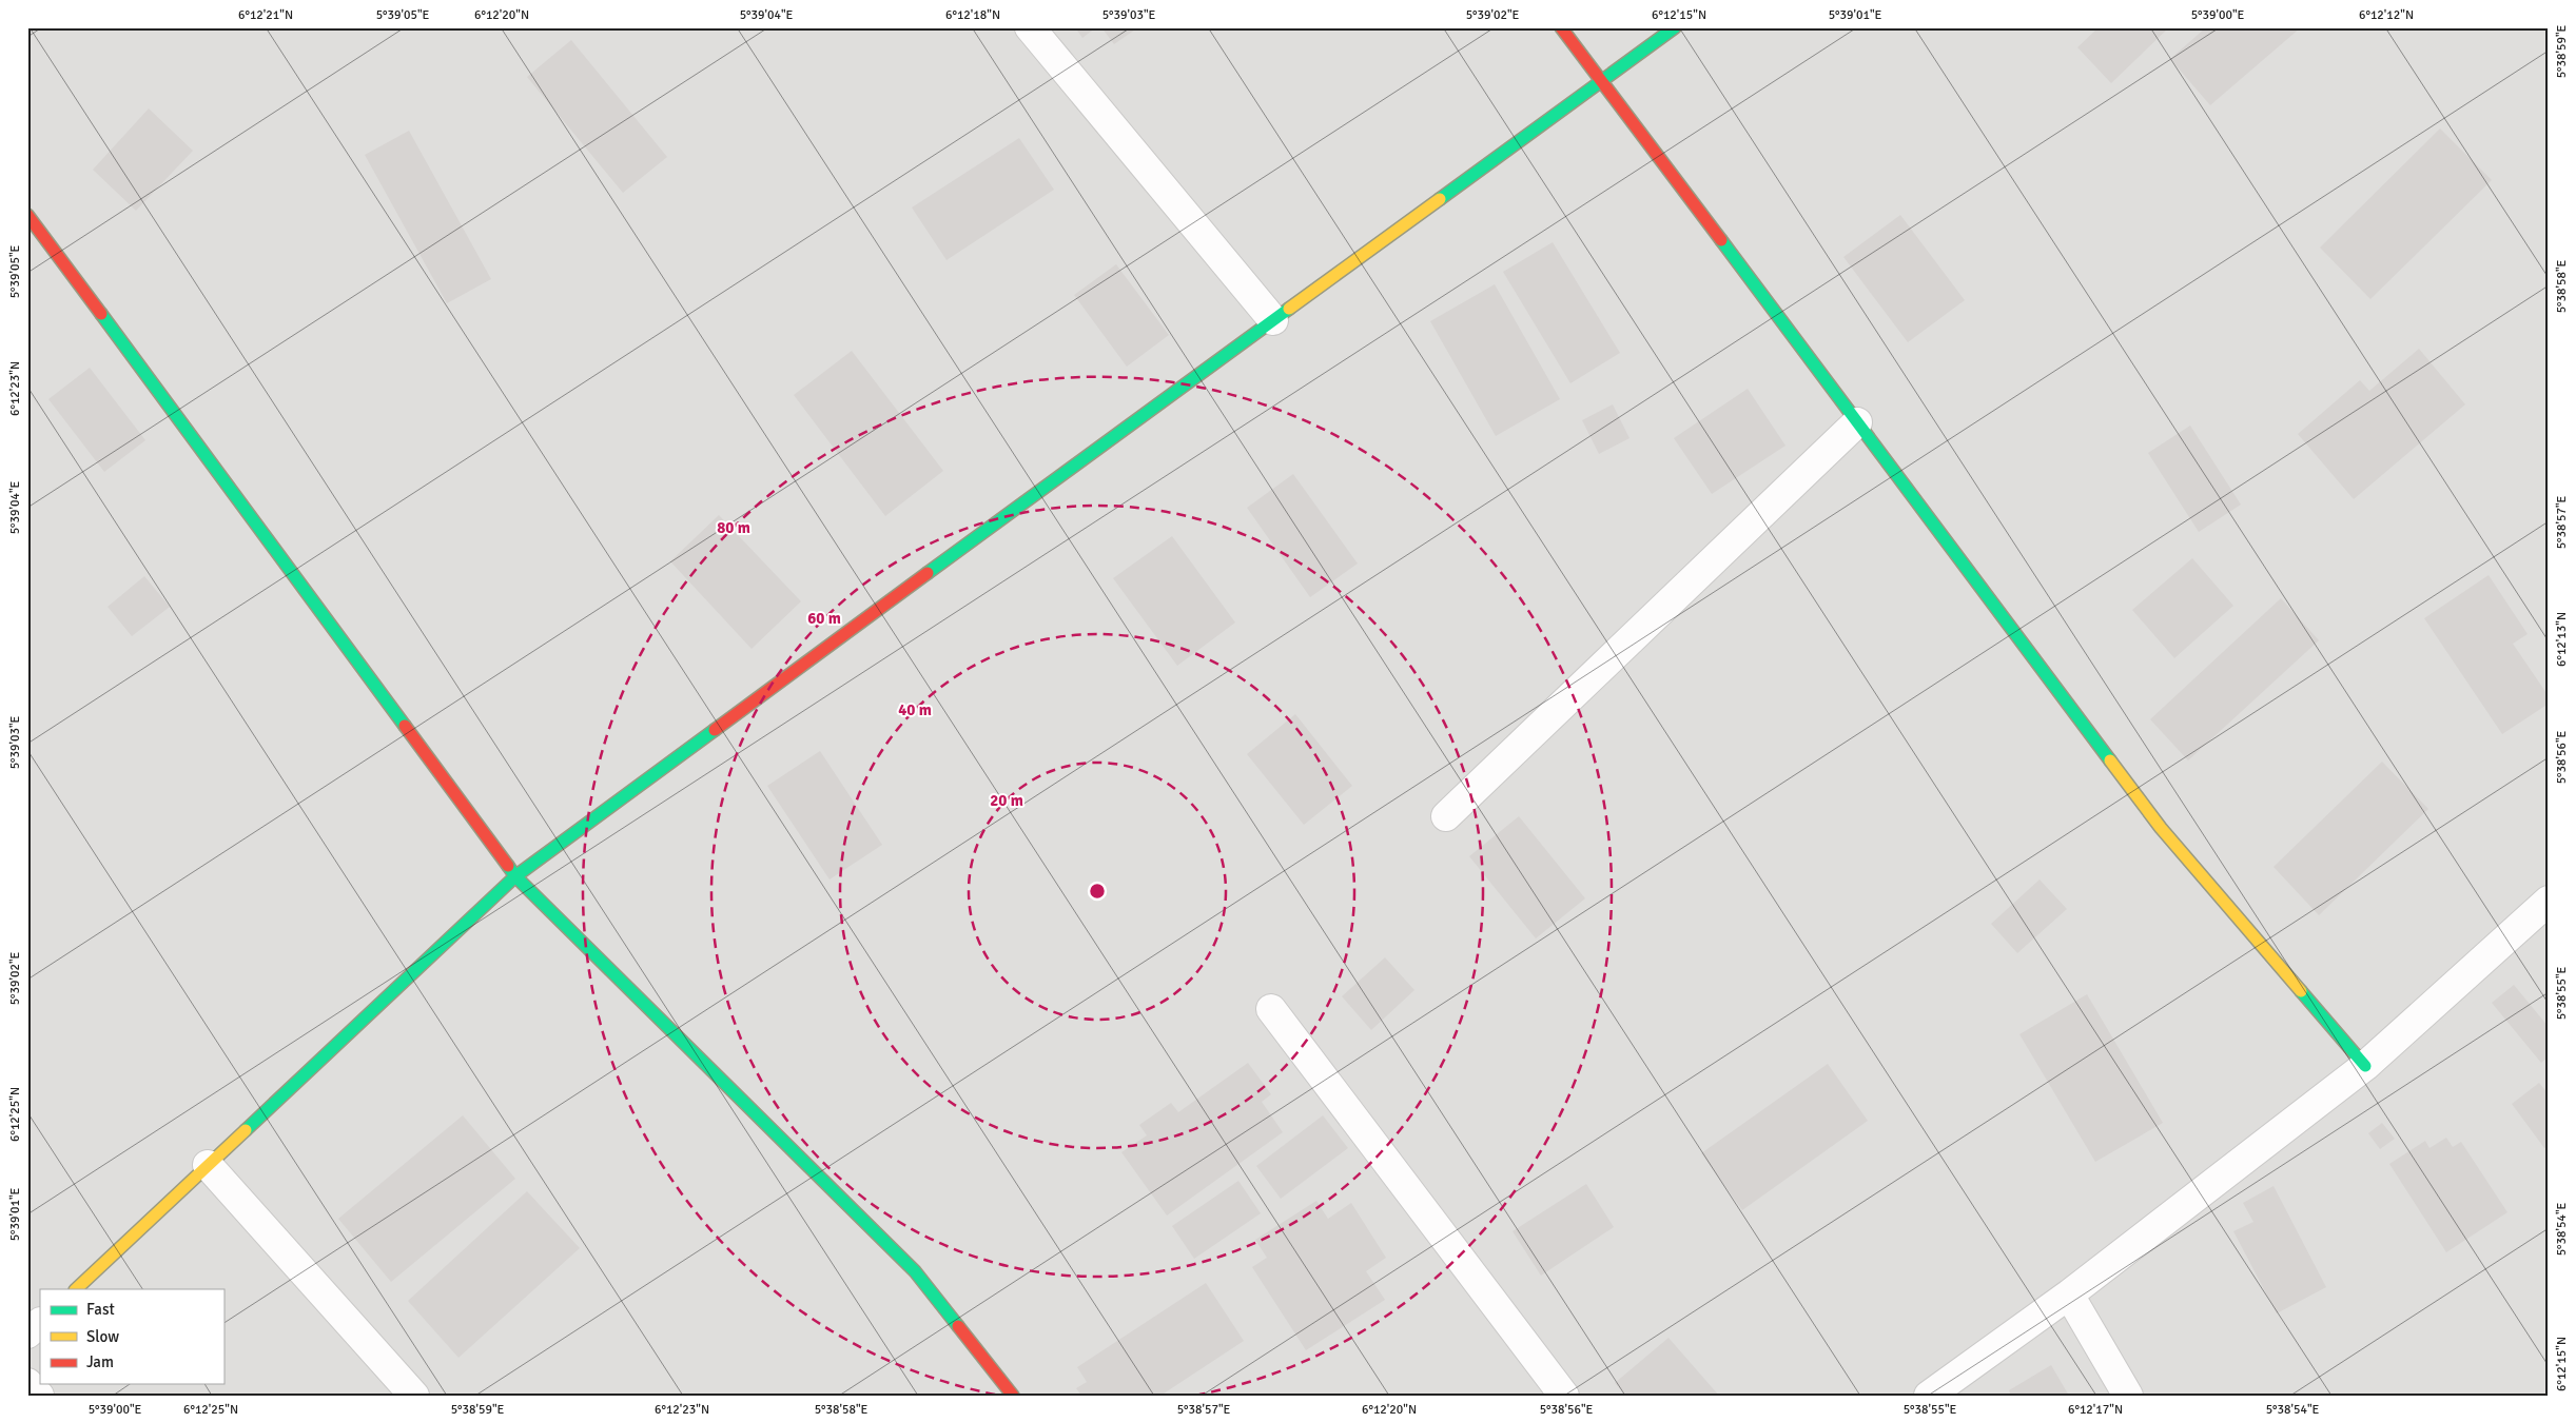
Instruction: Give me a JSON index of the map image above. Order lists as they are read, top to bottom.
{
  "legend": ["Fast", "Slow", "Jam"],
  "coordinates": [
    "6°12'21\"N",
    "5°39'05\"E",
    "6°12'20\"N",
    "5°39'04\"E",
    "6°12'18\"N",
    "5°39'03\"E",
    "5°39'02\"E",
    "6°12'15\"N",
    "5°39'01\"E",
    "5°39'00\"E",
    "6°12'12\"N",
    "5°38'59\"E",
    "5°38'58\"E",
    "6°12'23\"N",
    "5°38'57\"E",
    "6°12'13\"N",
    "5°38'56\"E",
    "5°38'55\"E",
    "6°12'25\"N",
    "5°38'54\"E",
    "6°12'17\"N"
  ],
  "rings": [
    "80 m",
    "60 m",
    "40 m",
    "20 m"
  ]
}
